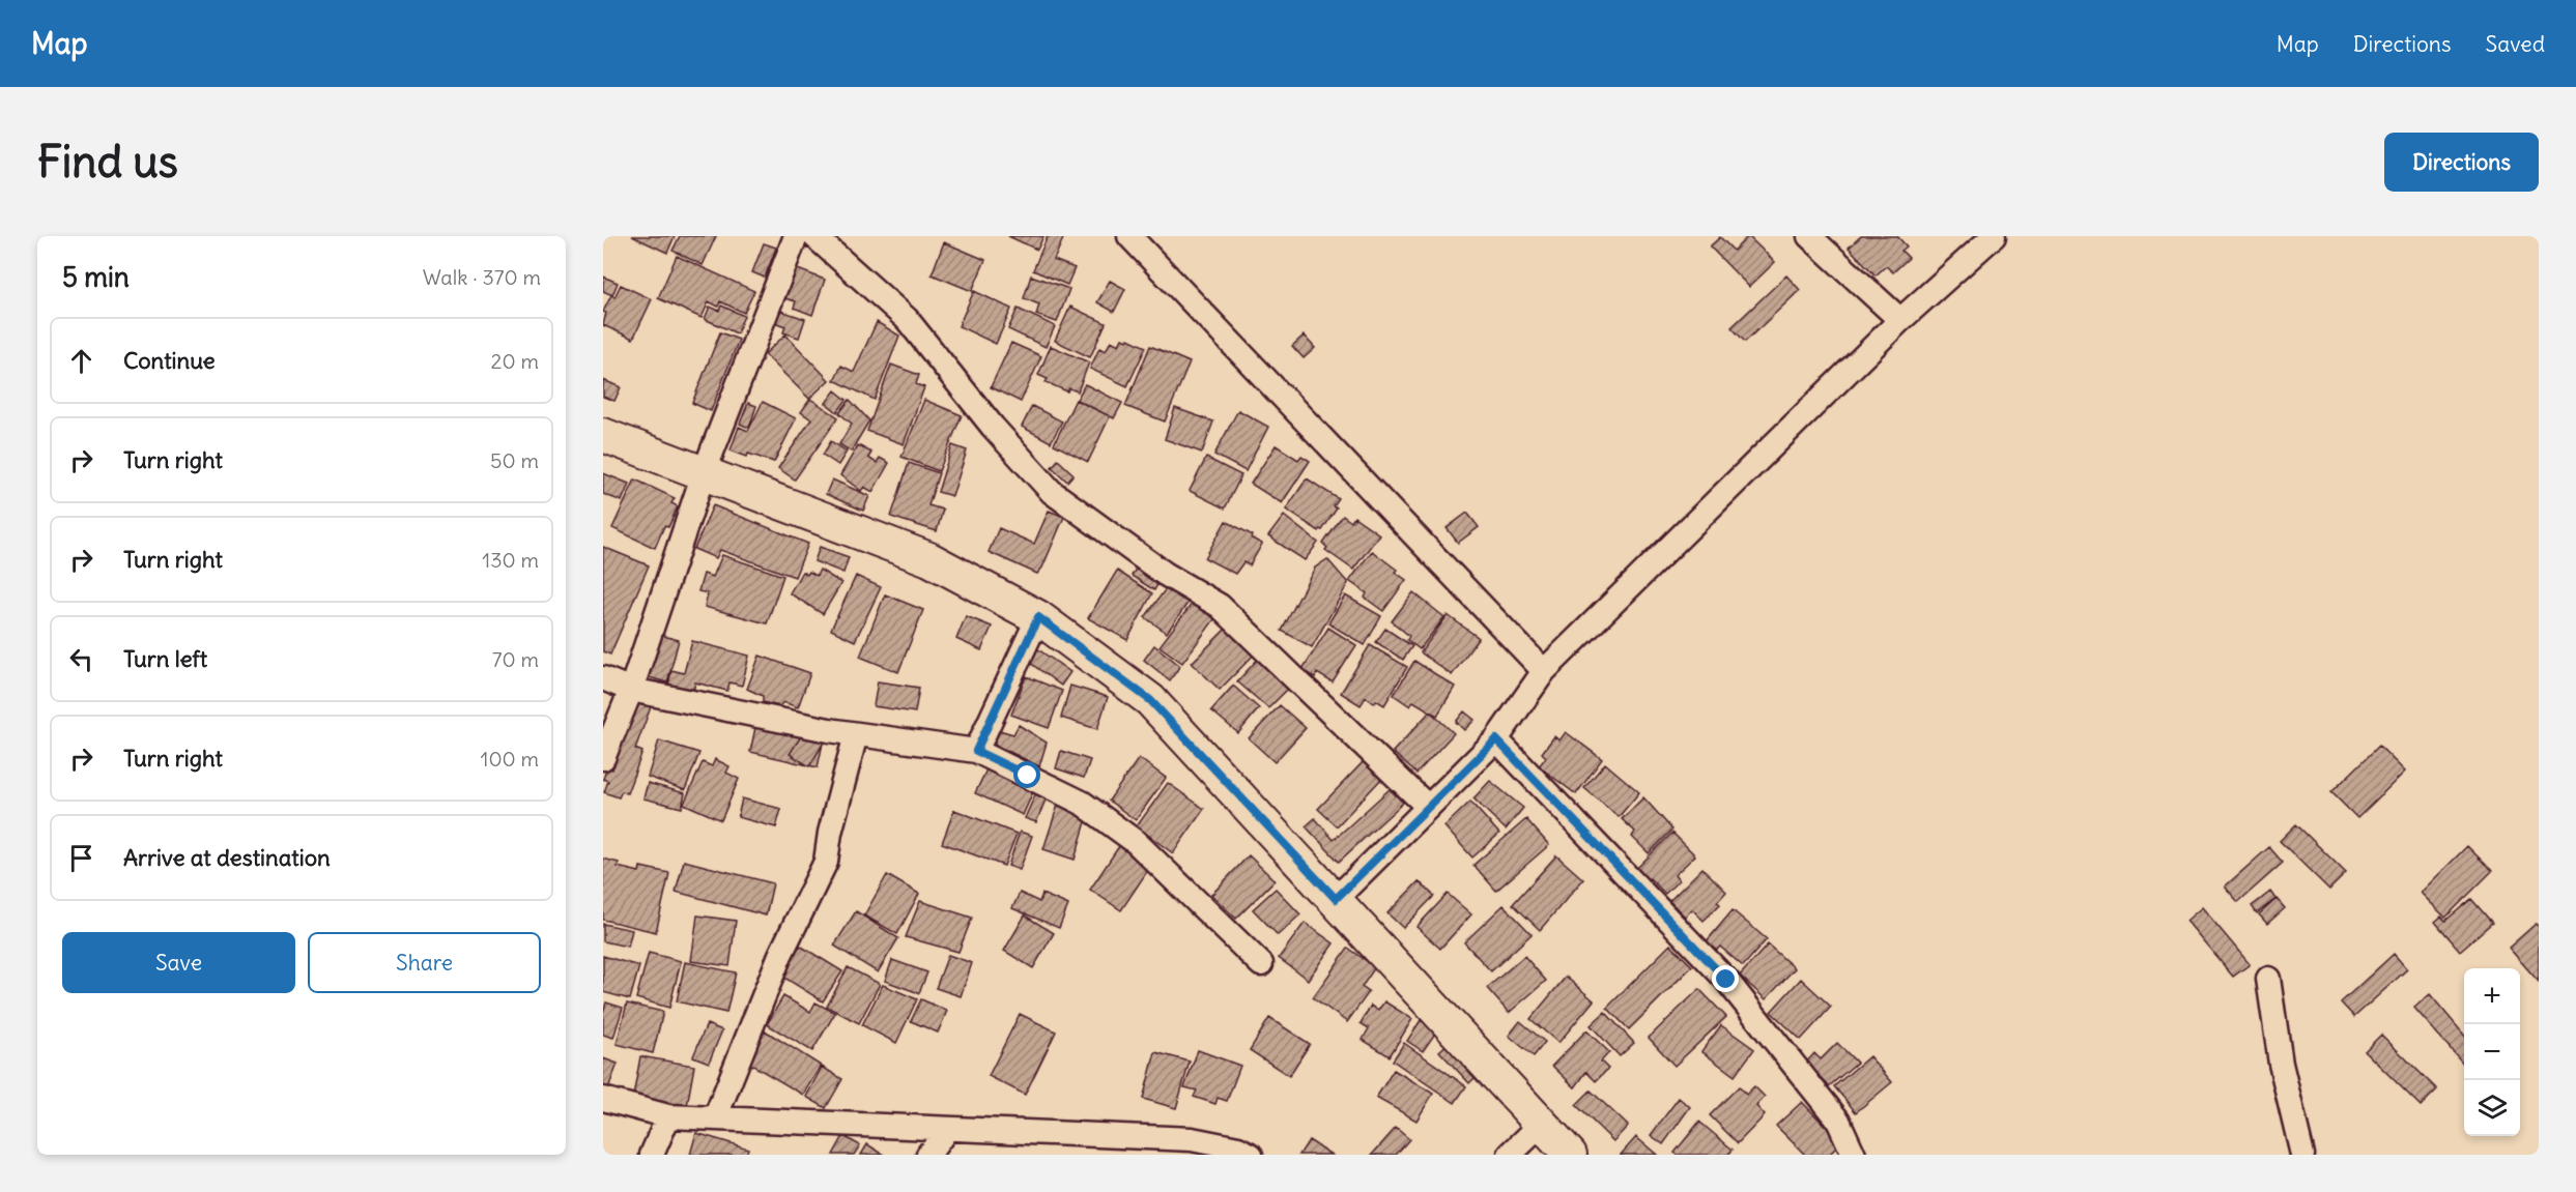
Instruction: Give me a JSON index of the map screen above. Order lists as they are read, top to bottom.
{
  "page": {
    "header": "Map",
    "nav": ["Map", "Directions", "Saved"],
    "buttons": [
      "Directions",
      ["Save", "Share"]
    ],
    "title": "Find us",
    "heading": ["5 min", "Walk · 370 m"],
    "list": [
      ["Continue", "20 m"],
      ["Turn right", "50 m"],
      ["Turn right", "130 m"],
      ["Turn left", "70 m"],
      ["Turn right", "100 m"],
      "Arrive at destination"
    ],
    "map_buttons": ["+", "−"]
  }
}
